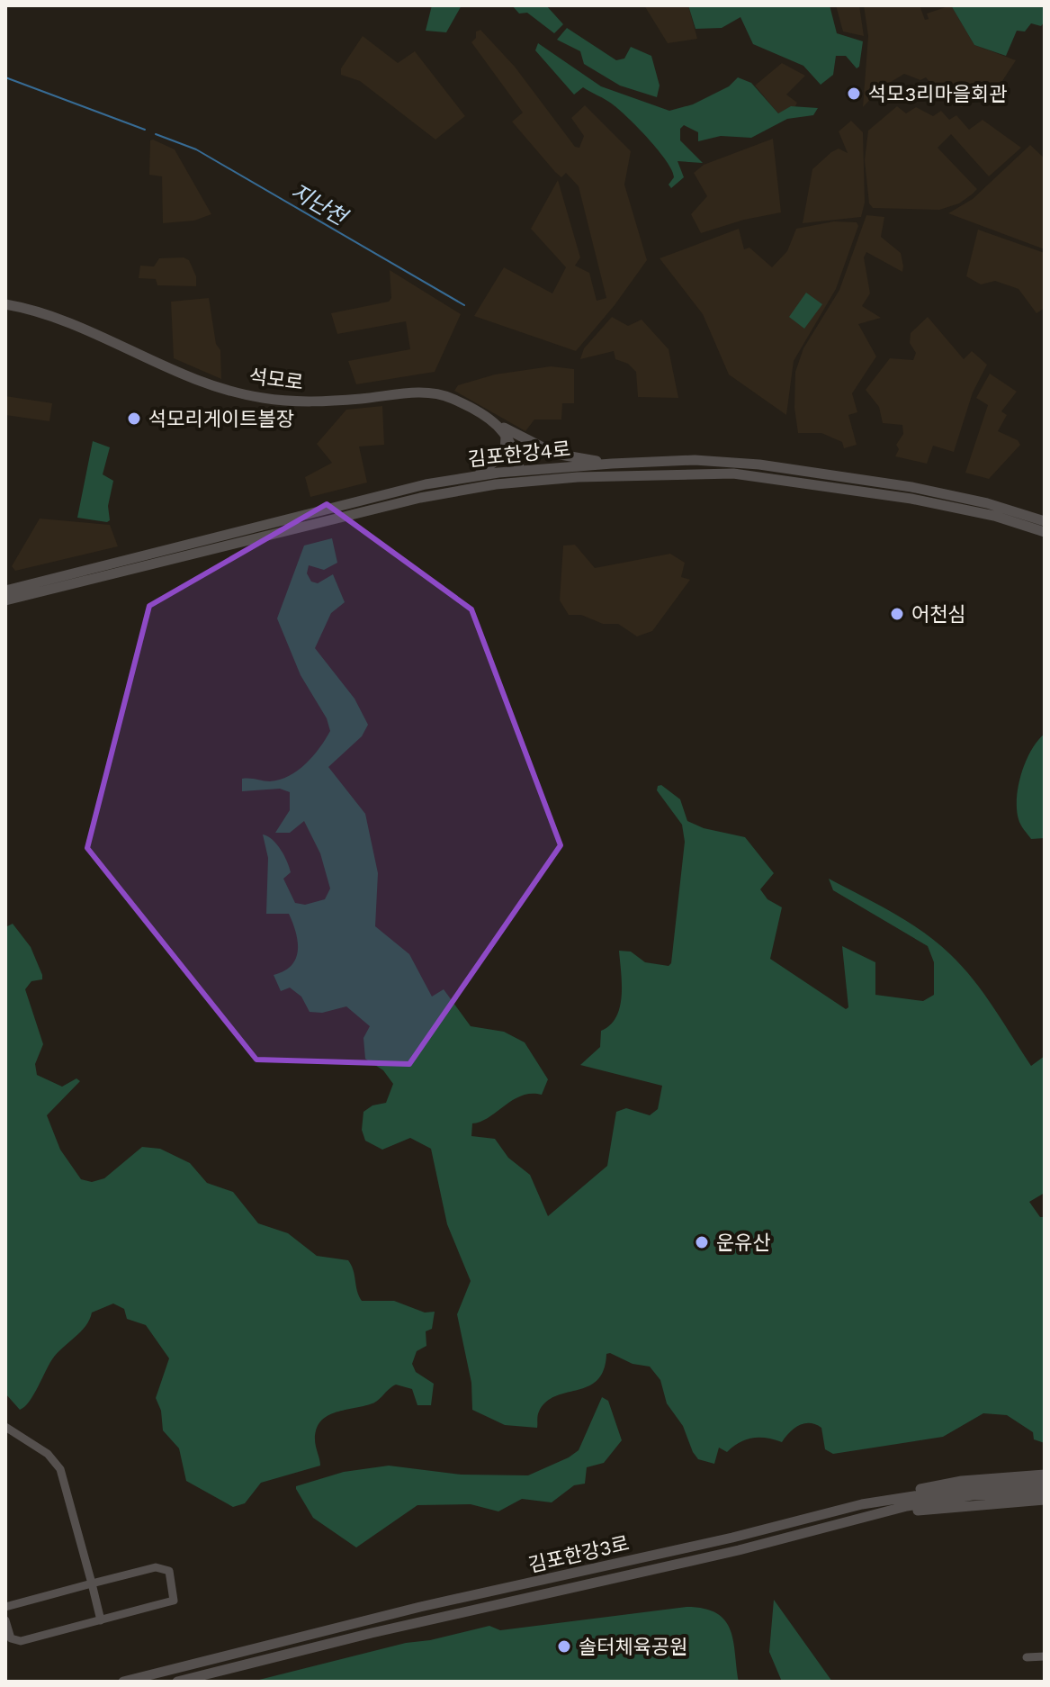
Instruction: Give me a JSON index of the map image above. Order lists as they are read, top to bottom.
{
  "streets": {
    "street": ["석모로", "김포한강4로", "김포한강3로"]
  },
  "crossings": [
    ["석모로", "김포한강4로"]
  ],
  "water": ["지난천"],
  "places": [
    "석모3리마을회관",
    "석모리게이트볼장",
    "어천심",
    "운유산",
    "솔터체육공원"
  ]
}
